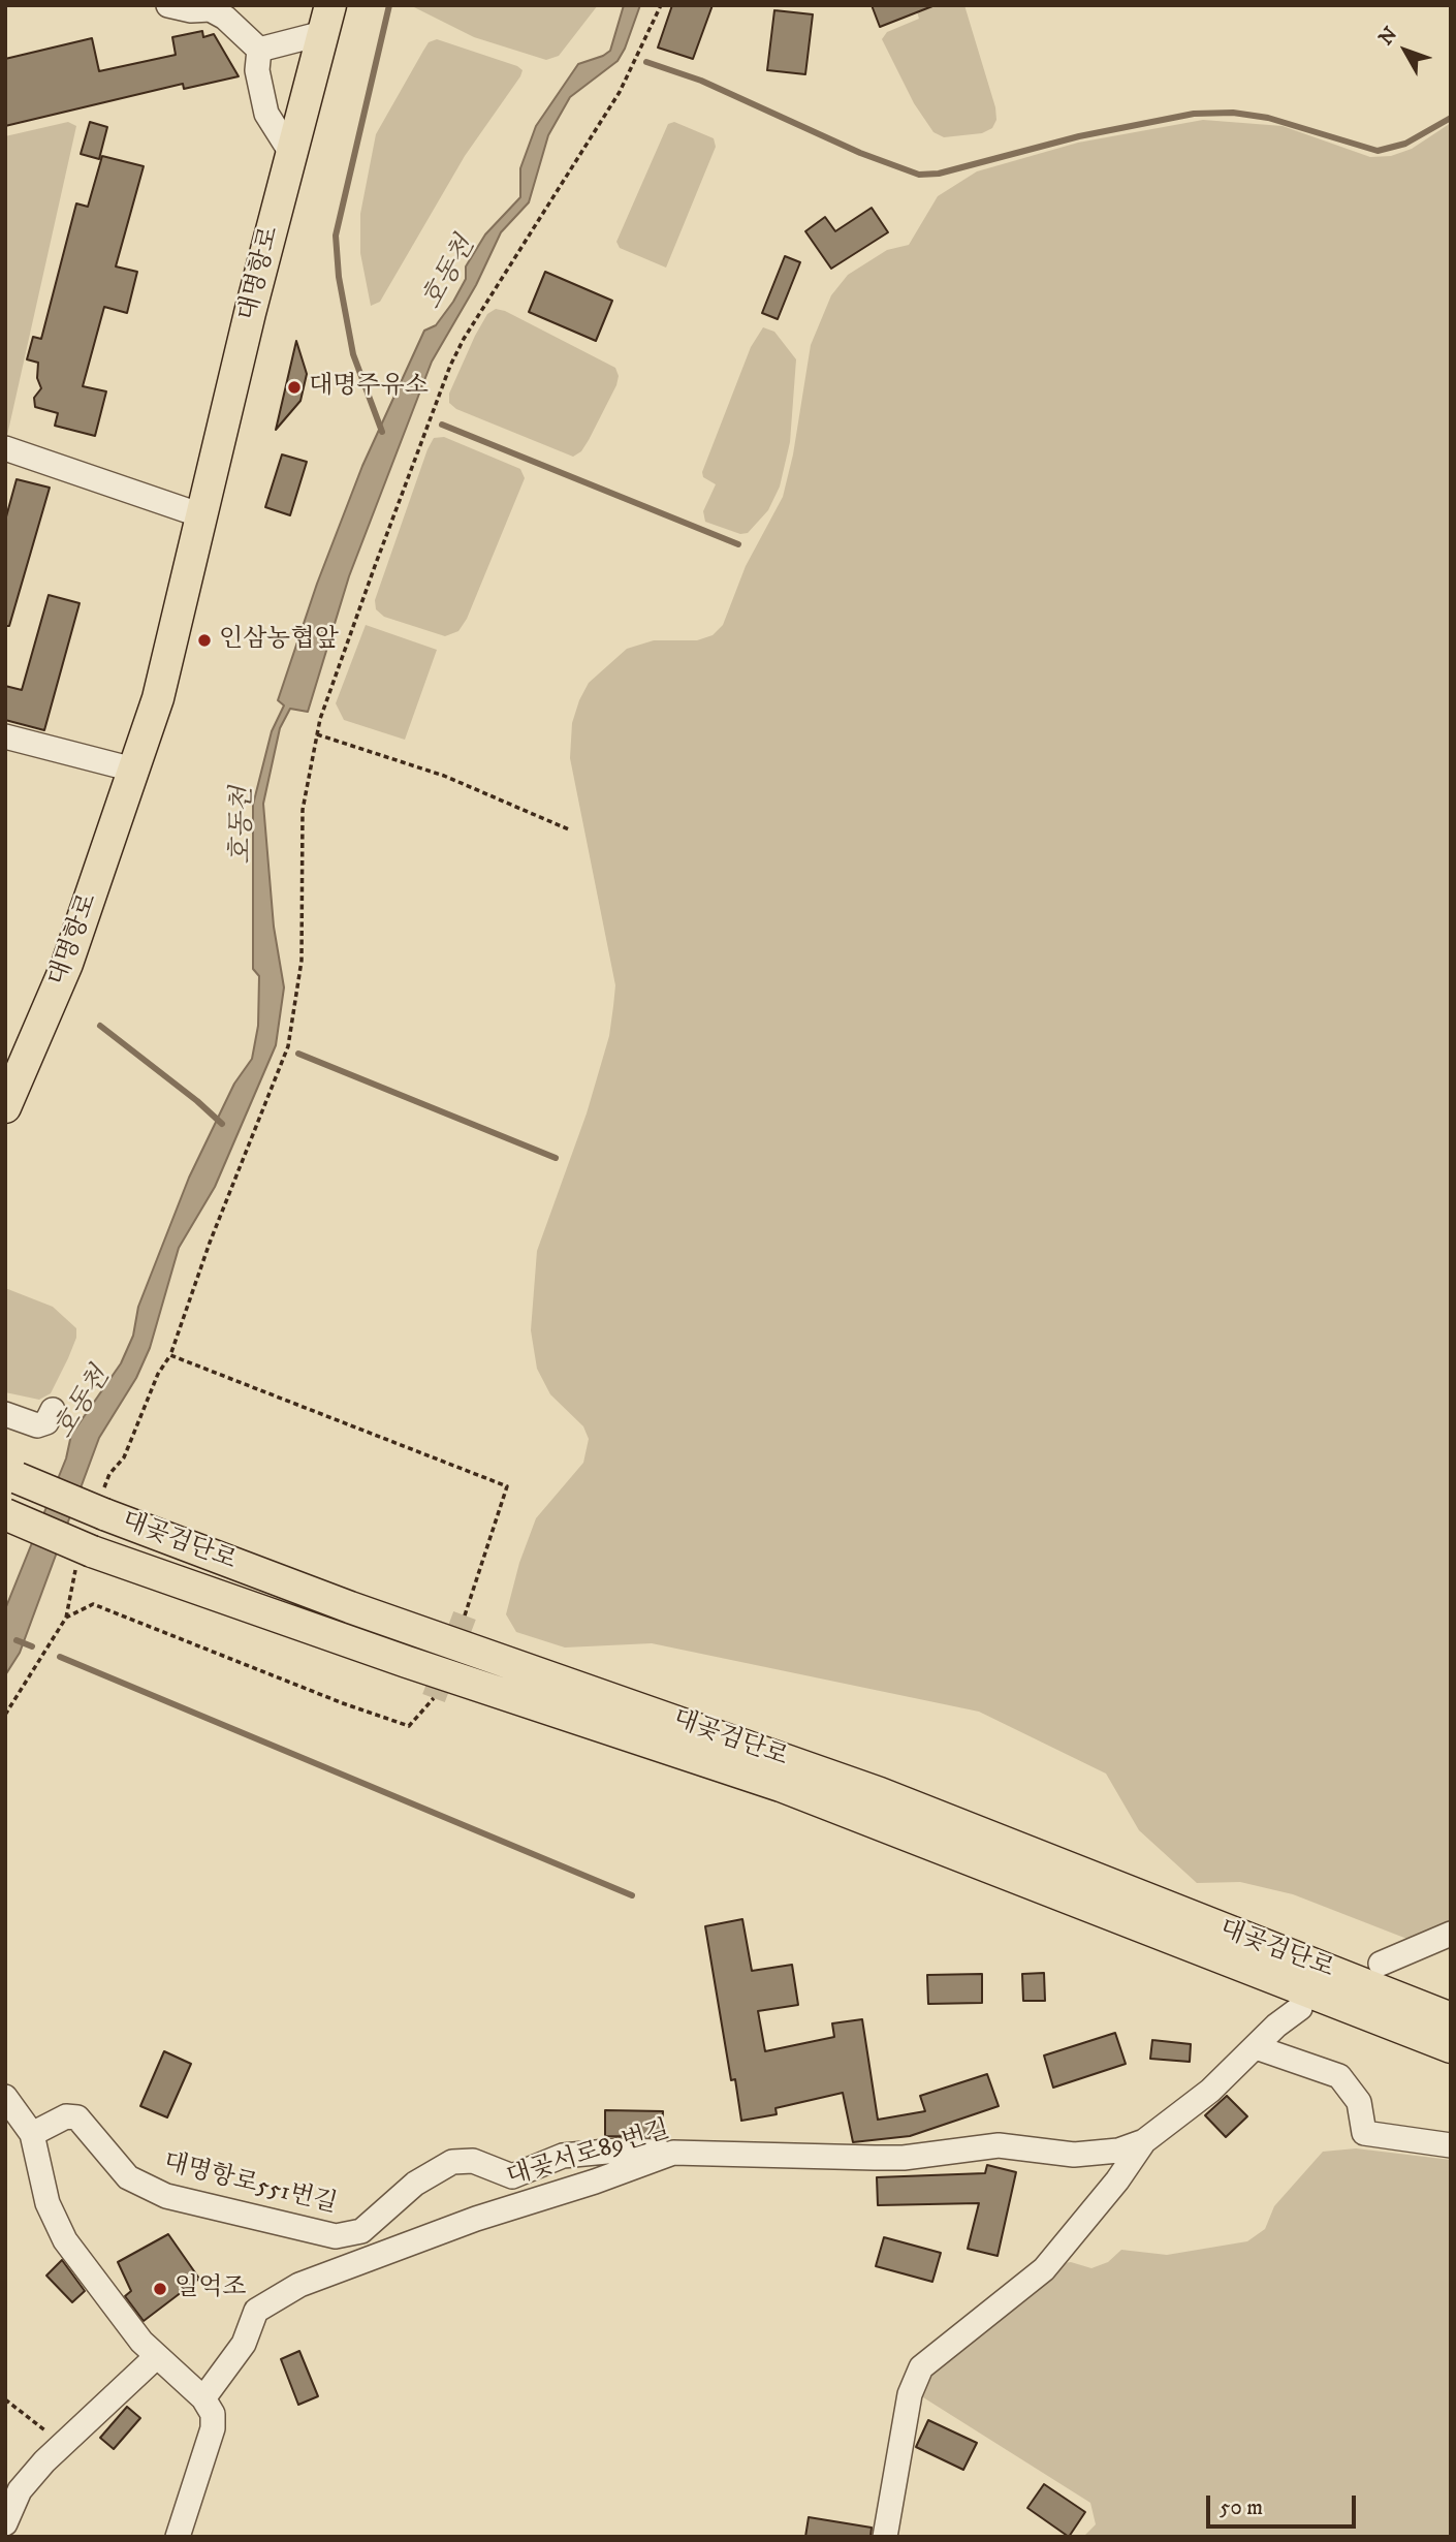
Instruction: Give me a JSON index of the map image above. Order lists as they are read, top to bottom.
{
  "streets": {
    "main road": ["대명항로", "대곶검단로"],
    "street": ["대곶서로89번길", "대명항로551번길"]
  },
  "crossings": [
    ["대곶서로89번길", "대명항로551번길"]
  ],
  "water": ["호동천"],
  "places": ["대명주유소", "인삼농협앞", "일억조"],
  "scale_bar": "50 m",
  "north": "top left"
}
